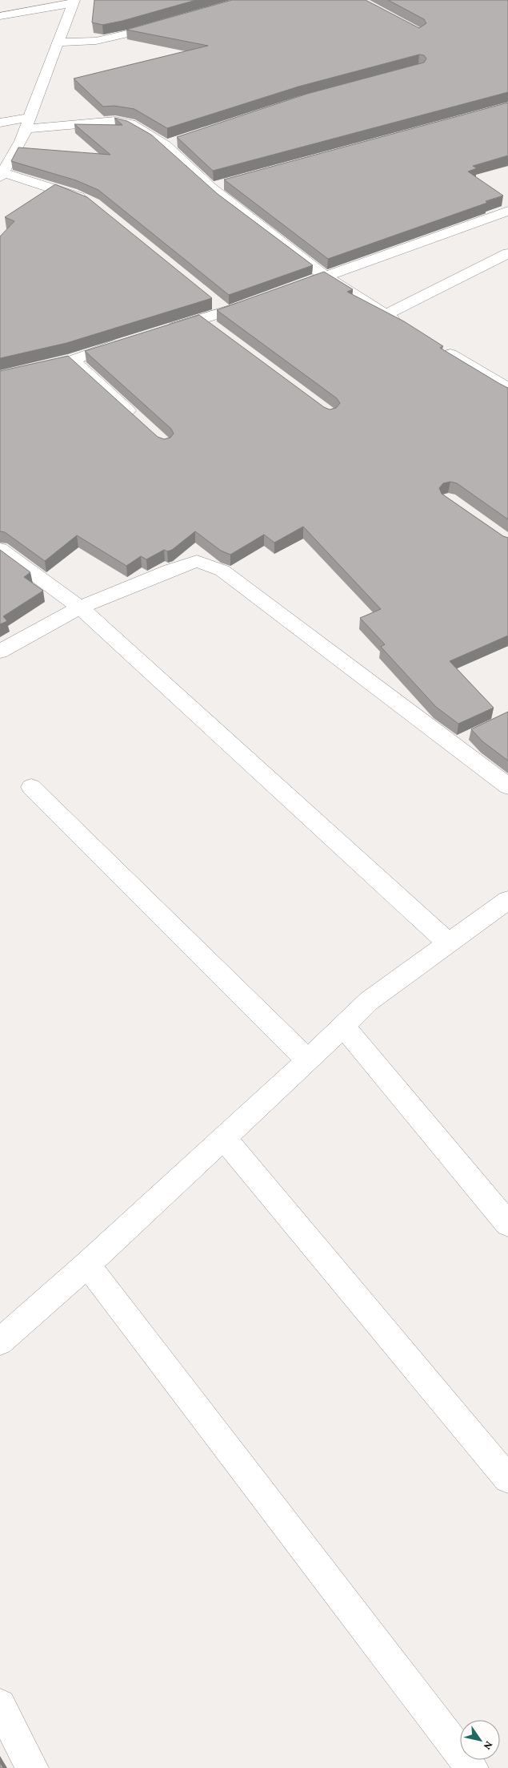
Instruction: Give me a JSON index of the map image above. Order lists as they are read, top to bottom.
{
  "north": "bottom right"
}
